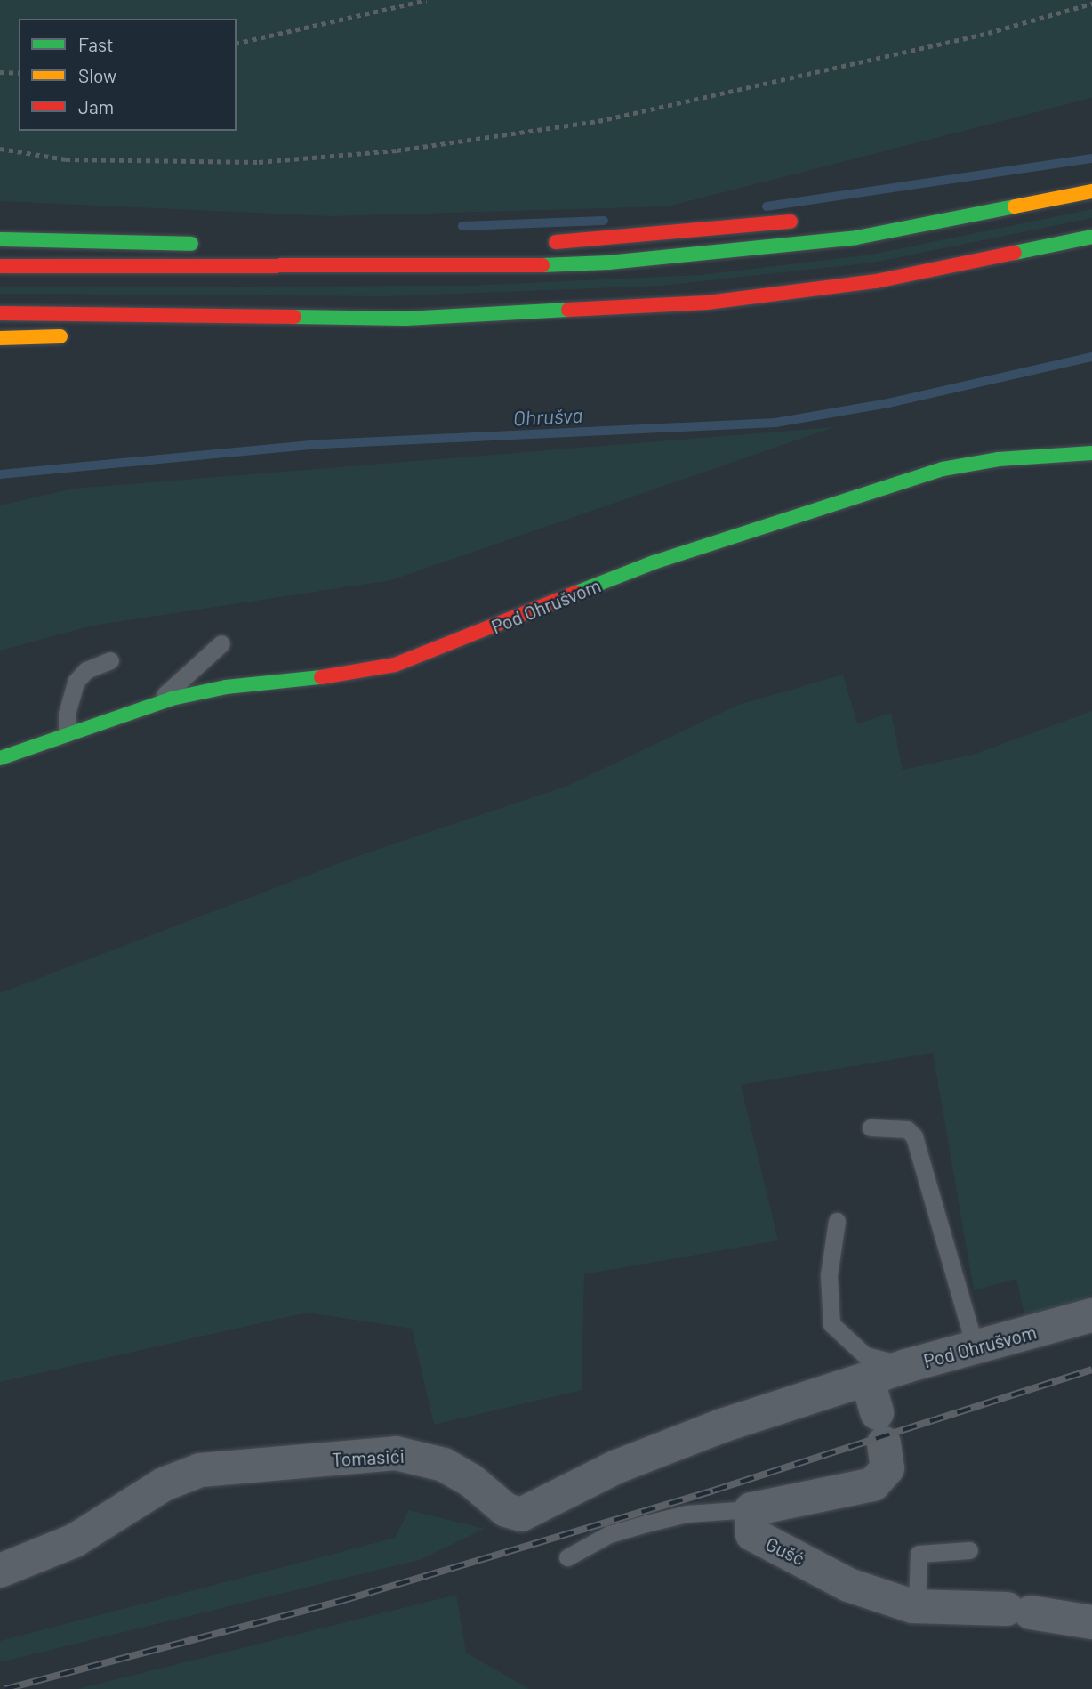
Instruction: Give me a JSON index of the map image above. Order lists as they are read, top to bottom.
{
  "streets": {
    "main road": ["Pod Ohrušvom"],
    "street": ["Tomasići", "Gušć"]
  },
  "crossings": [
    ["Pod Ohrušvom", "Tomasići"],
    ["Pod Ohrušvom", "Gušć"],
    ["Tomasići", "Gušć"]
  ],
  "water": ["Ohrušva"],
  "legend": ["Fast", "Slow", "Jam"]
}
